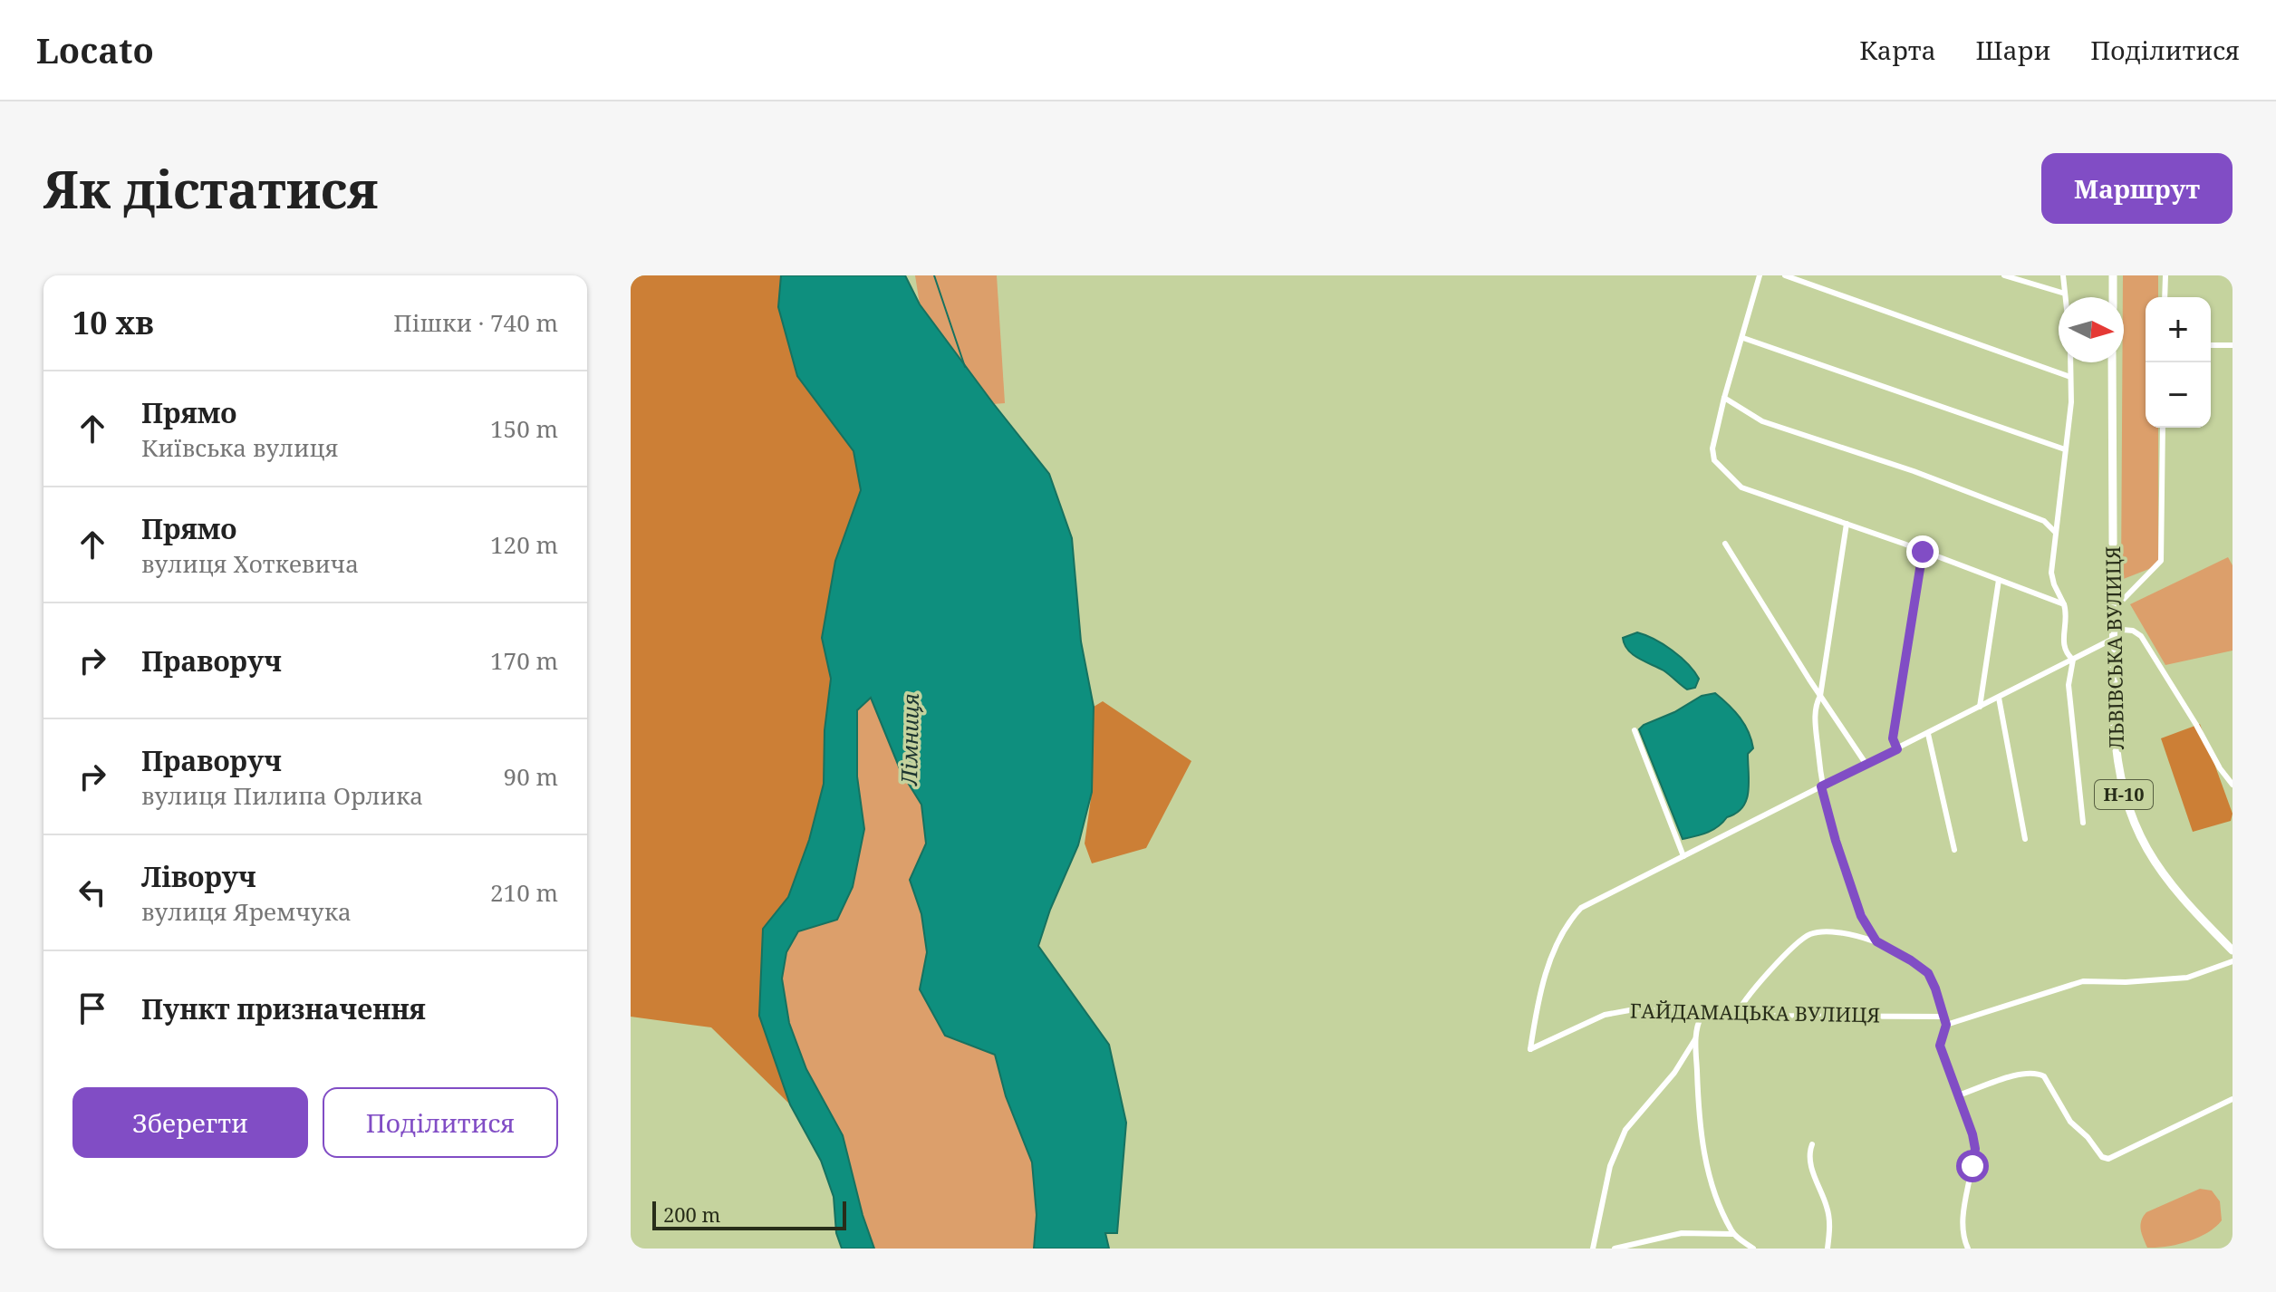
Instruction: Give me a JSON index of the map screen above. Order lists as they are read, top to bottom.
{
  "streets": {
    "main road": ["ЛЬВІВСЬКА ВУЛИЦЯ", "Н-10"],
    "street": ["ГАЙДАМАЦЬКА ВУЛИЦЯ"]
  },
  "water": ["Лімниця"],
  "scale_bar": "200 m",
  "north": "right",
  "page": {
    "header": "Locato",
    "nav": ["Карта", "Шари", "Поділитися"],
    "buttons": [
      "Маршрут",
      ["Зберегти", "Поділитися"]
    ],
    "title": "Як дістатися",
    "heading": ["10 хв", "Пішки · 740 m"],
    "map_buttons": ["+", "−"],
    "list": [
      ["Прямо", "Київська вулиця", "150 m"],
      ["Прямо", "вулиця Хоткевича", "120 m"],
      ["Праворуч", "170 m"],
      ["Праворуч", "вулиця Пилипа Орлика", "90 m"],
      ["Ліворуч", "вулиця Яремчука", "210 m"],
      "Пункт призначення"
    ],
    "scale": "200 m"
  }
}
